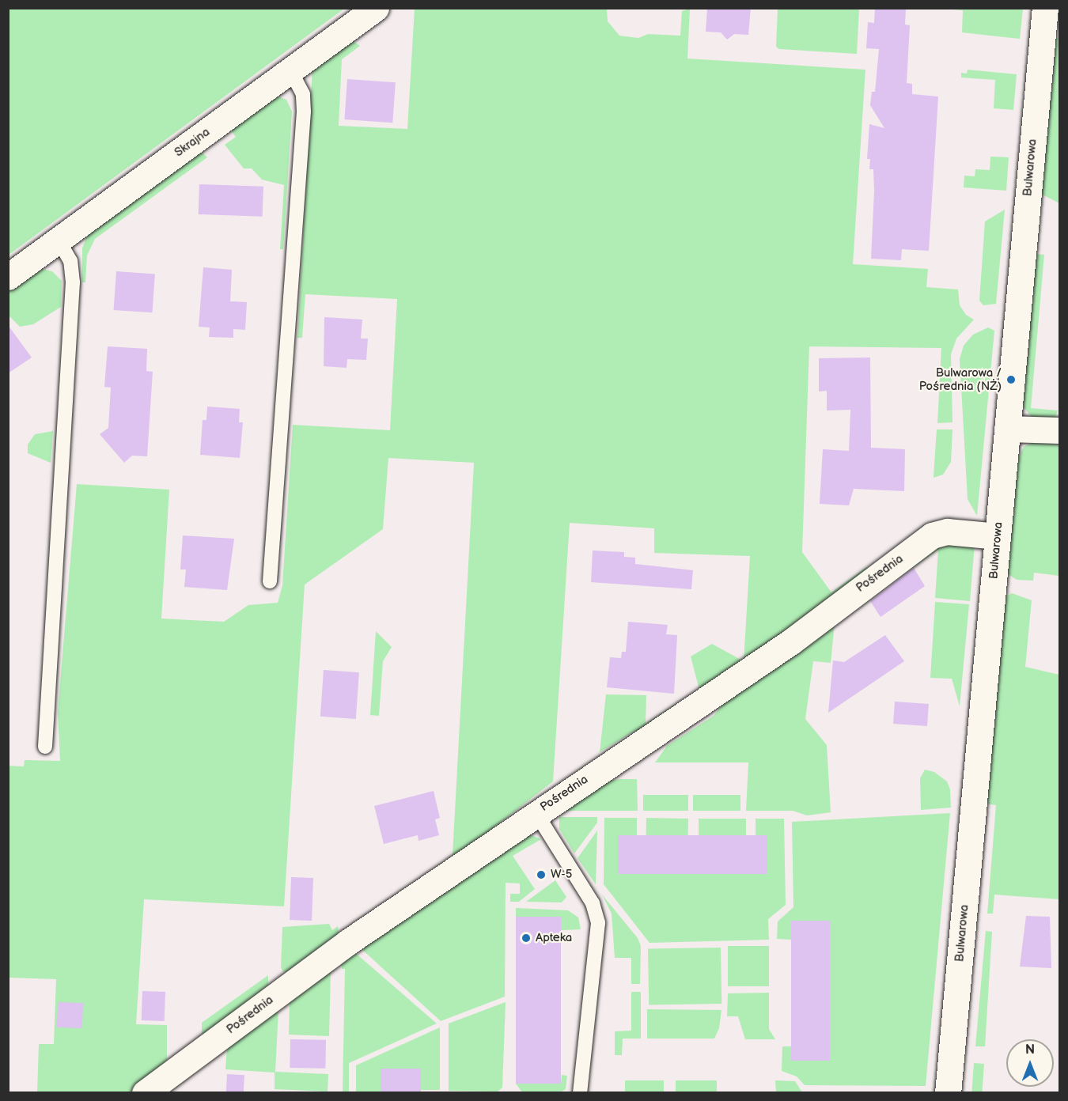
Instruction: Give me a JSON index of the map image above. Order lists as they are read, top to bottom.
{
  "streets": {
    "street": ["Skrajna", "Bulwarowa", "Pośrednia"]
  },
  "crossings": [
    ["Bulwarowa", "Pośrednia"]
  ],
  "places": ["Bulwarowa / Pośrednia (NŻ)", "W-5", "Apteka"],
  "north": "top"
}
